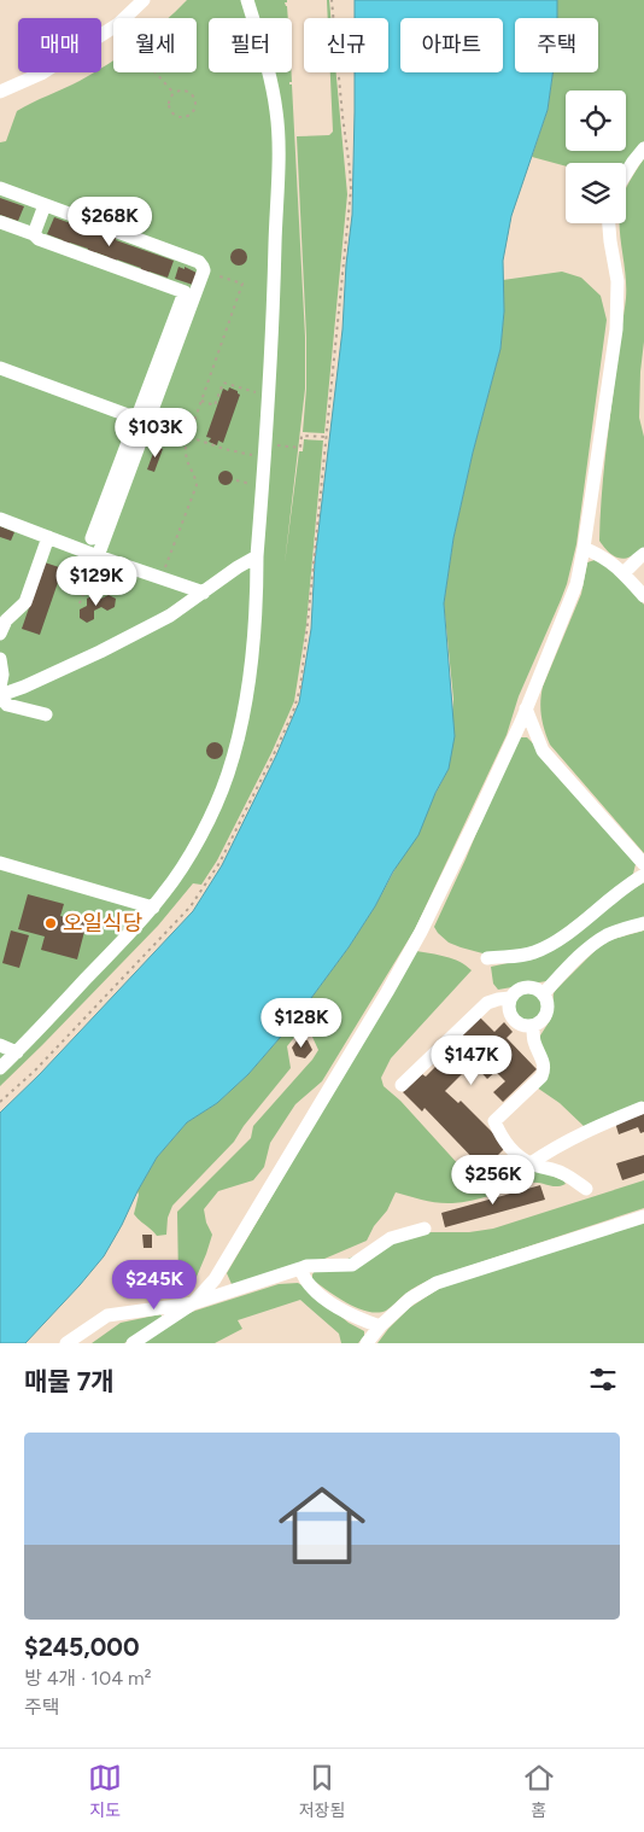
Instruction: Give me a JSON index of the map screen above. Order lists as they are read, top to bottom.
{
  "places": ["오일식당"],
  "page": {
    "chip": [
      "매매",
      "월세",
      "필터",
      "신규",
      "아파트",
      "주택"
    ],
    "price": [
      "$268K",
      "$103K",
      "$129K",
      "$128K",
      "$147K",
      "$256K",
      "$245K"
    ],
    "heading": "매물 7개",
    "list": [
      {
        "name": "$245,000",
        "note": "방 4개 · 104 m² · 주택"
      }
    ],
    "tabs": ["지도", "저장됨", "홈"]
  }
}
